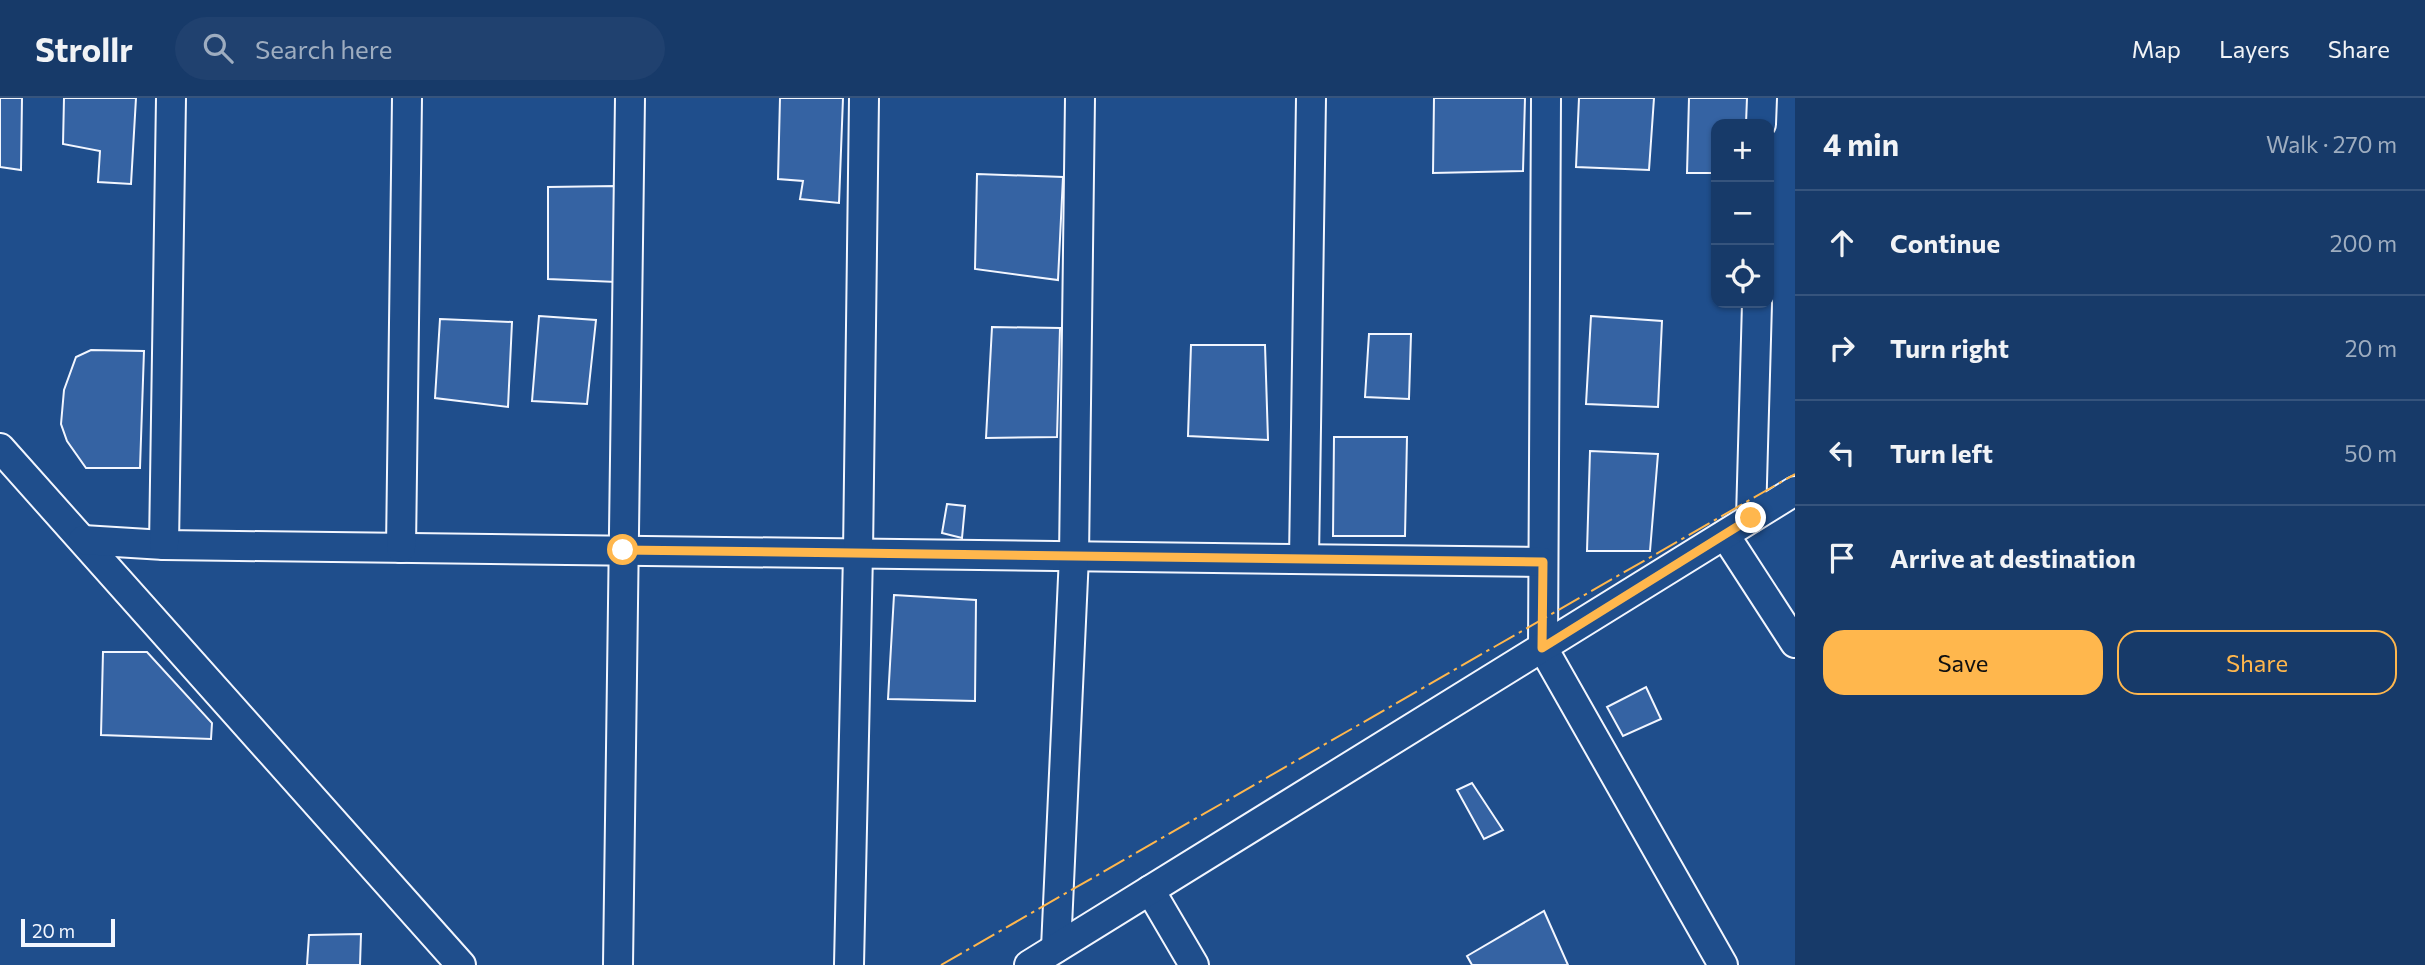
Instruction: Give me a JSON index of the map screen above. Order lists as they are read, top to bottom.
{
  "scale_bar": "20 m",
  "page": {
    "header": "Strollr",
    "search": "Search here",
    "nav": ["Map", "Layers", "Share"],
    "heading": ["4 min", "Walk · 270 m"],
    "map_buttons": ["+", "−"],
    "list": [
      ["Continue", "200 m"],
      ["Turn right", "20 m"],
      ["Turn left", "50 m"],
      "Arrive at destination"
    ],
    "buttons": ["Save", "Share"],
    "scale": "20 m"
  }
}
